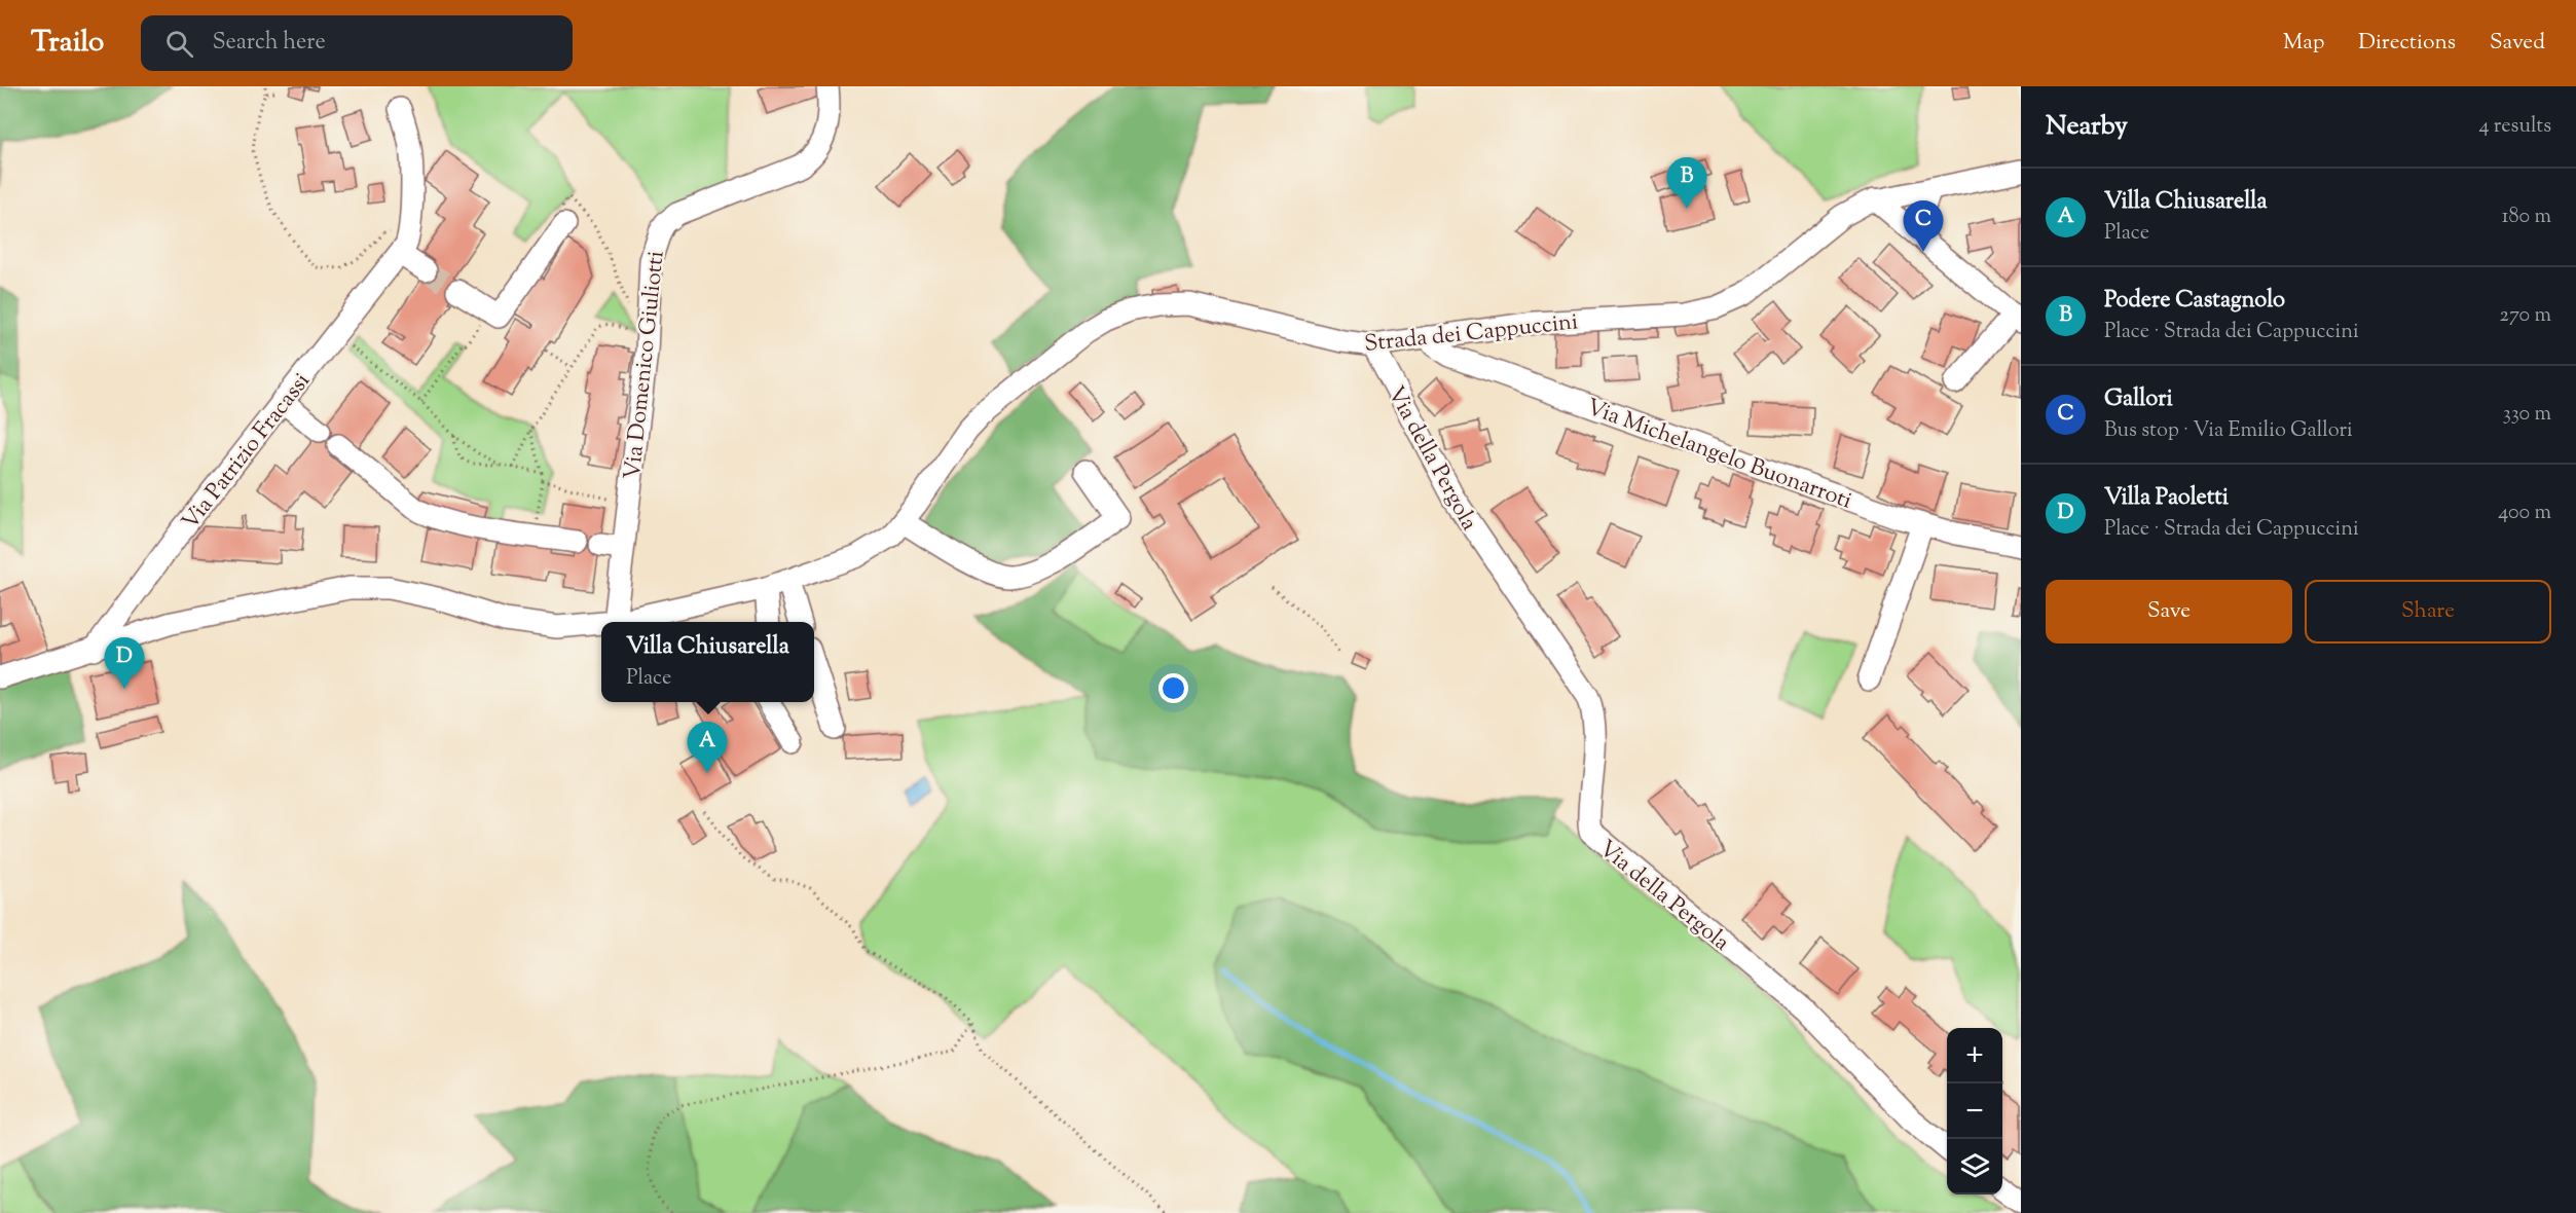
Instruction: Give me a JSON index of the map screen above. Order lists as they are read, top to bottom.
{
  "streets": {
    "street": [
      "Strada dei Cappuccini",
      "Via Domenico Giuliotti",
      "Via Patrizio Fracassi",
      "Via Michelangelo Buonarroti",
      "Via della Pergola"
    ]
  },
  "crossings": [
    ["Strada dei Cappuccini", "Via Domenico Giuliotti"],
    ["Strada dei Cappuccini", "Via Patrizio Fracassi"],
    ["Strada dei Cappuccini", "Via Michelangelo Buonarroti"],
    ["Strada dei Cappuccini", "Via della Pergola"]
  ],
  "page": {
    "header": "Trailo",
    "search": "Search here",
    "nav": ["Map", "Directions", "Saved"],
    "heading": ["Nearby", "4 results"],
    "pins": [
      "B",
      "C",
      "D",
      "A"
    ],
    "list": [
      {
        "mark": "A",
        "name": "Villa Chiusarella",
        "note": "Place",
        "value": "180 m"
      },
      {
        "mark": "B",
        "name": "Podere Castagnolo",
        "note": "Place · Strada dei Cappuccini",
        "value": "270 m"
      },
      {
        "mark": "C",
        "name": "Gallori",
        "note": "Bus stop · Via Emilio Gallori",
        "value": "330 m"
      },
      {
        "mark": "D",
        "name": "Villa Paoletti",
        "note": "Place · Strada dei Cappuccini",
        "value": "400 m"
      }
    ],
    "buttons": ["Save", "Share"],
    "popup": ["Villa Chiusarella", "Place"],
    "map_buttons": ["+", "−"]
  }
}
